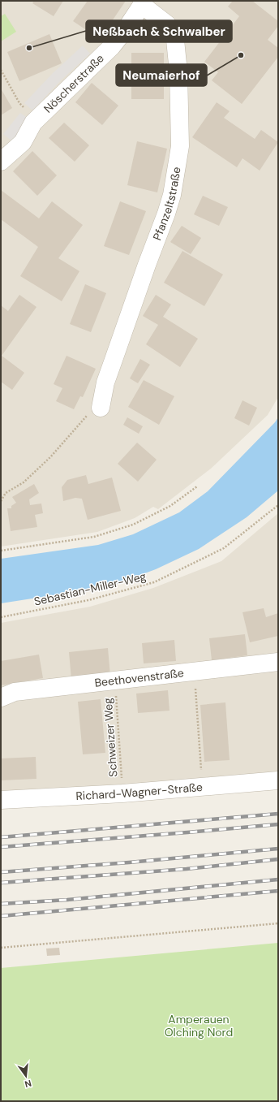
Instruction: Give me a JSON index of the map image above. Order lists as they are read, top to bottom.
{
  "streets": {
    "street": [
      "Nöscherstraße",
      "Pfanzeltstraße",
      "Beethovenstraße",
      "Richard-Wagner-Straße"
    ],
    "path": ["Sebastian-Miller-Weg", "Schweizer Weg"]
  },
  "crossings": [
    ["Nöscherstraße", "Pfanzeltstraße"],
    ["Beethovenstraße", "Schweizer Weg"],
    ["Schweizer Weg", "Richard-Wagner-Straße"]
  ],
  "parks": ["Amperauen Olching Nord"],
  "places": ["Neßbach & Schwalber", "Neumaierhof"],
  "north": "bottom"
}
